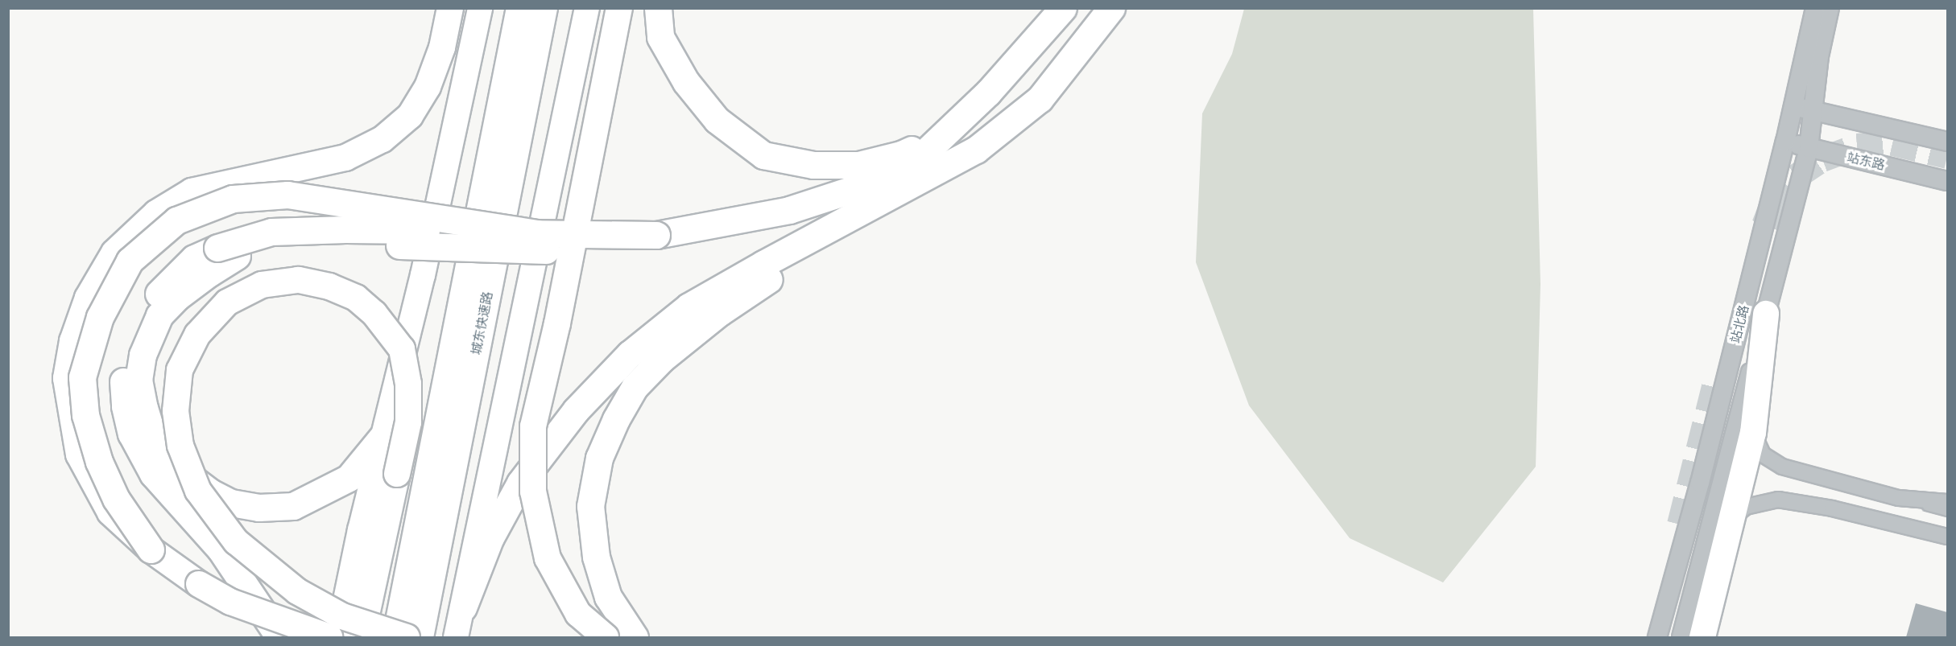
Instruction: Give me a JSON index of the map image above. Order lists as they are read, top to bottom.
{
  "streets": {
    "highway": ["城东快速路"],
    "street": ["站东路", "站北路"]
  },
  "crossings": [
    ["站东路", "站北路"]
  ]
}
